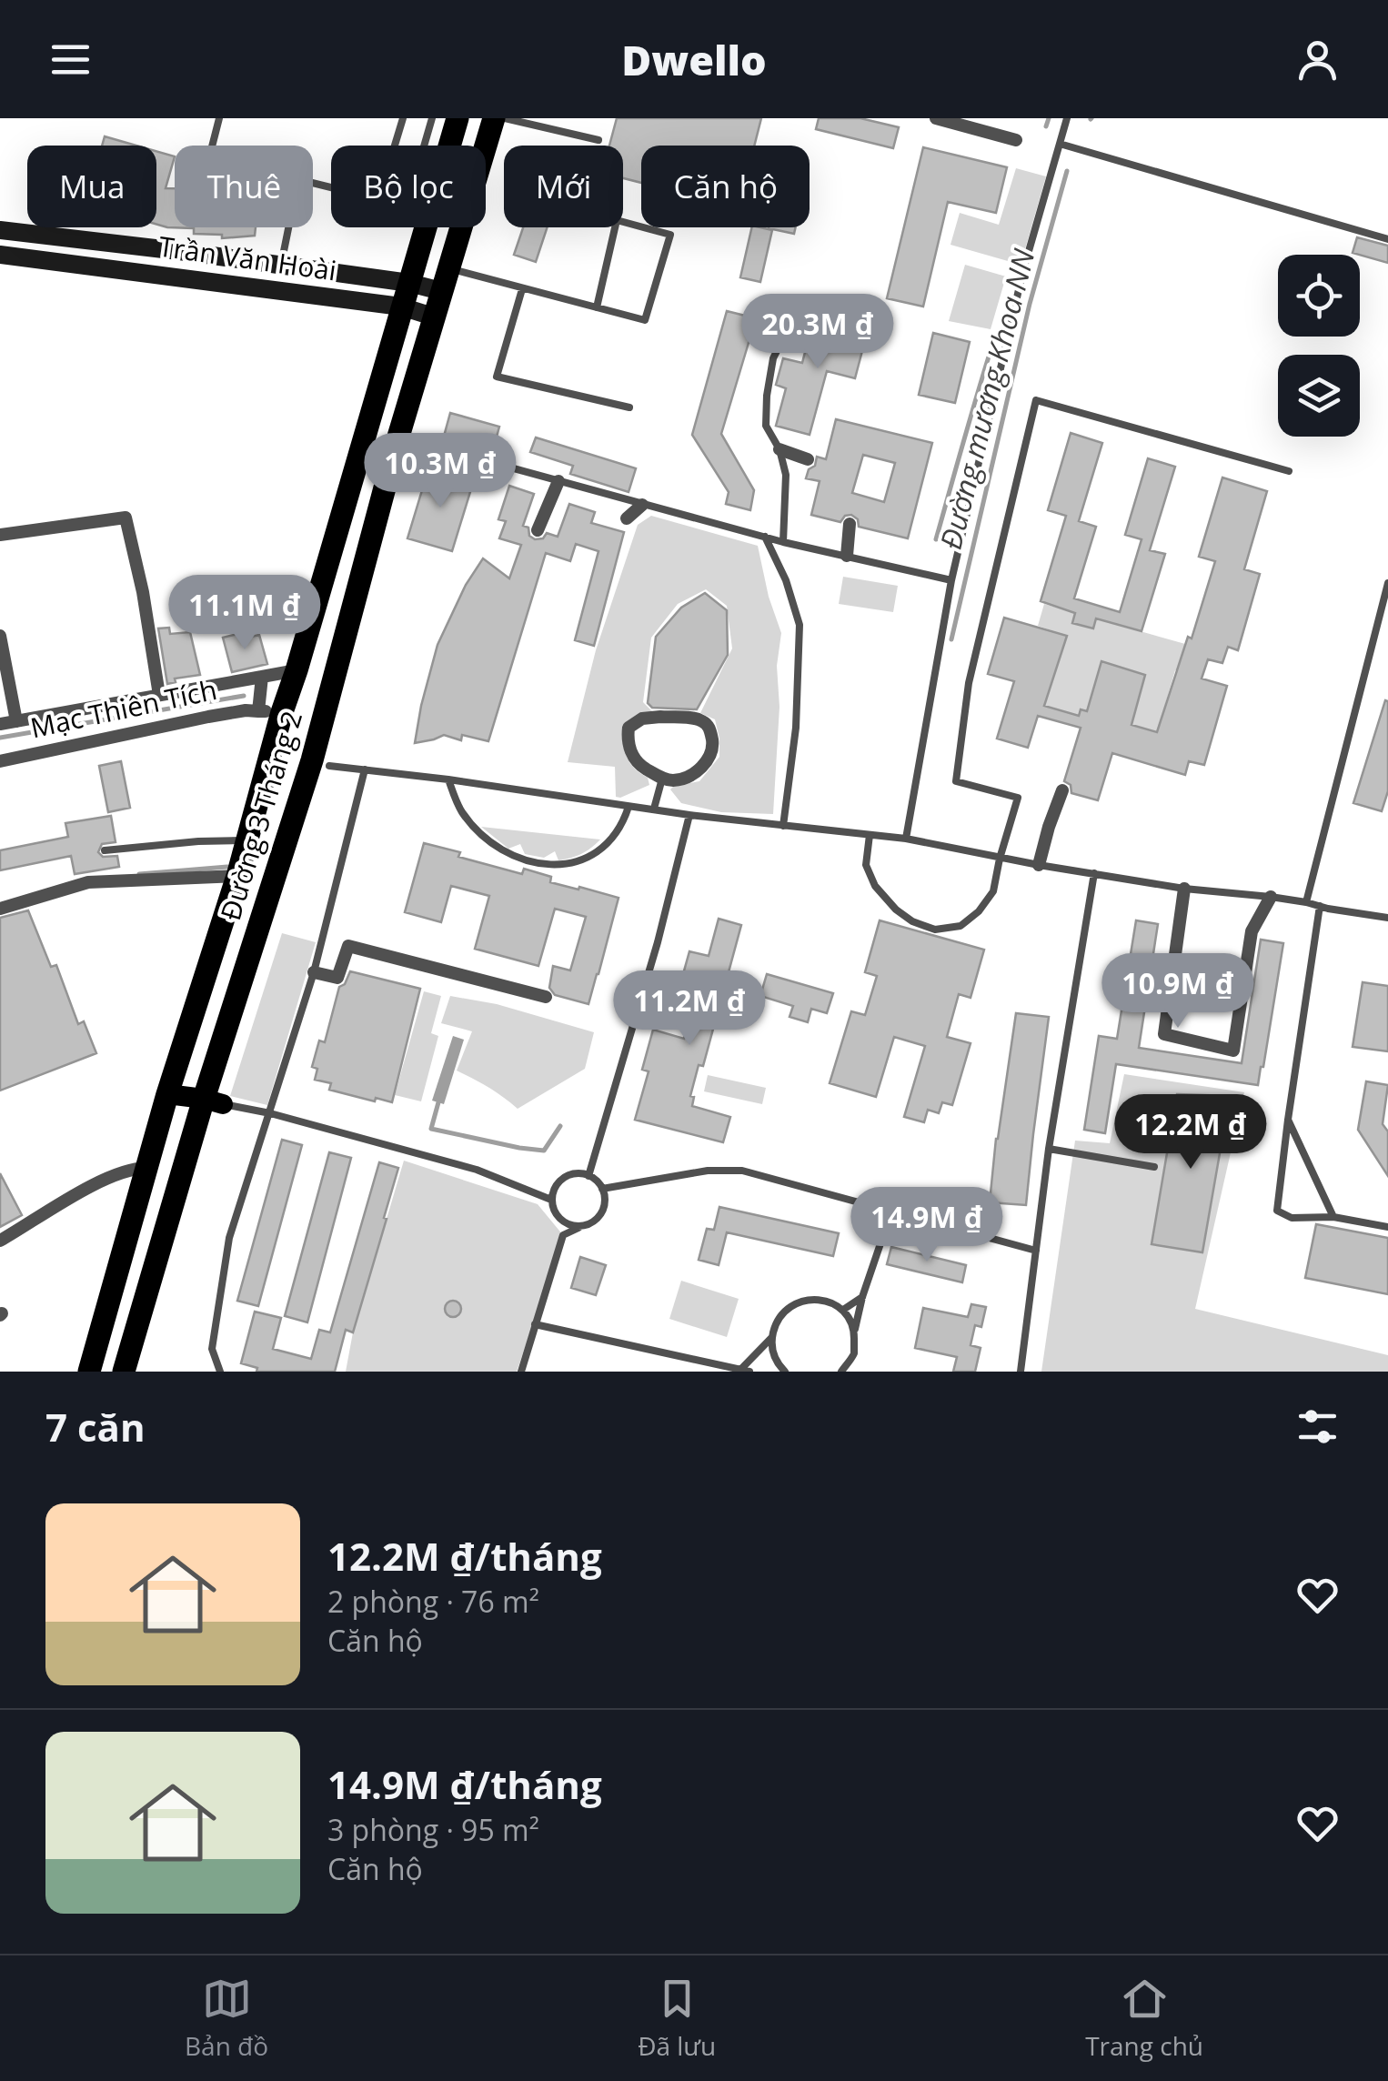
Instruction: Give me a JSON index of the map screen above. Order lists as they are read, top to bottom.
{
  "streets": {
    "highway": ["Đường 3 Tháng 2"],
    "main road": ["Trần Văn Hoài"],
    "street": ["Mạc Thiên Tích"]
  },
  "crossings": [
    ["Trần Văn Hoài", "Đường 3 Tháng 2"],
    ["Mạc Thiên Tích", "Đường 3 Tháng 2"]
  ],
  "water": ["Đường mương Khoa NN"],
  "page": {
    "header": "Dwello",
    "chip": [
      "Mua",
      "Thuê",
      "Bộ lọc",
      "Mới",
      "Căn hộ"
    ],
    "price": [
      "20.3M ₫",
      "10.3M ₫",
      "11.1M ₫",
      "10.9M ₫",
      "11.2M ₫",
      "12.2M ₫",
      "14.9M ₫"
    ],
    "heading": "7 căn",
    "list": [
      {
        "name": "12.2M ₫/tháng",
        "note": "2 phòng · 76 m² · Căn hộ"
      },
      {
        "name": "14.9M ₫/tháng",
        "note": "3 phòng · 95 m² · Căn hộ"
      }
    ],
    "tabs": ["Bản đồ", "Đã lưu", "Trang chủ"]
  }
}
